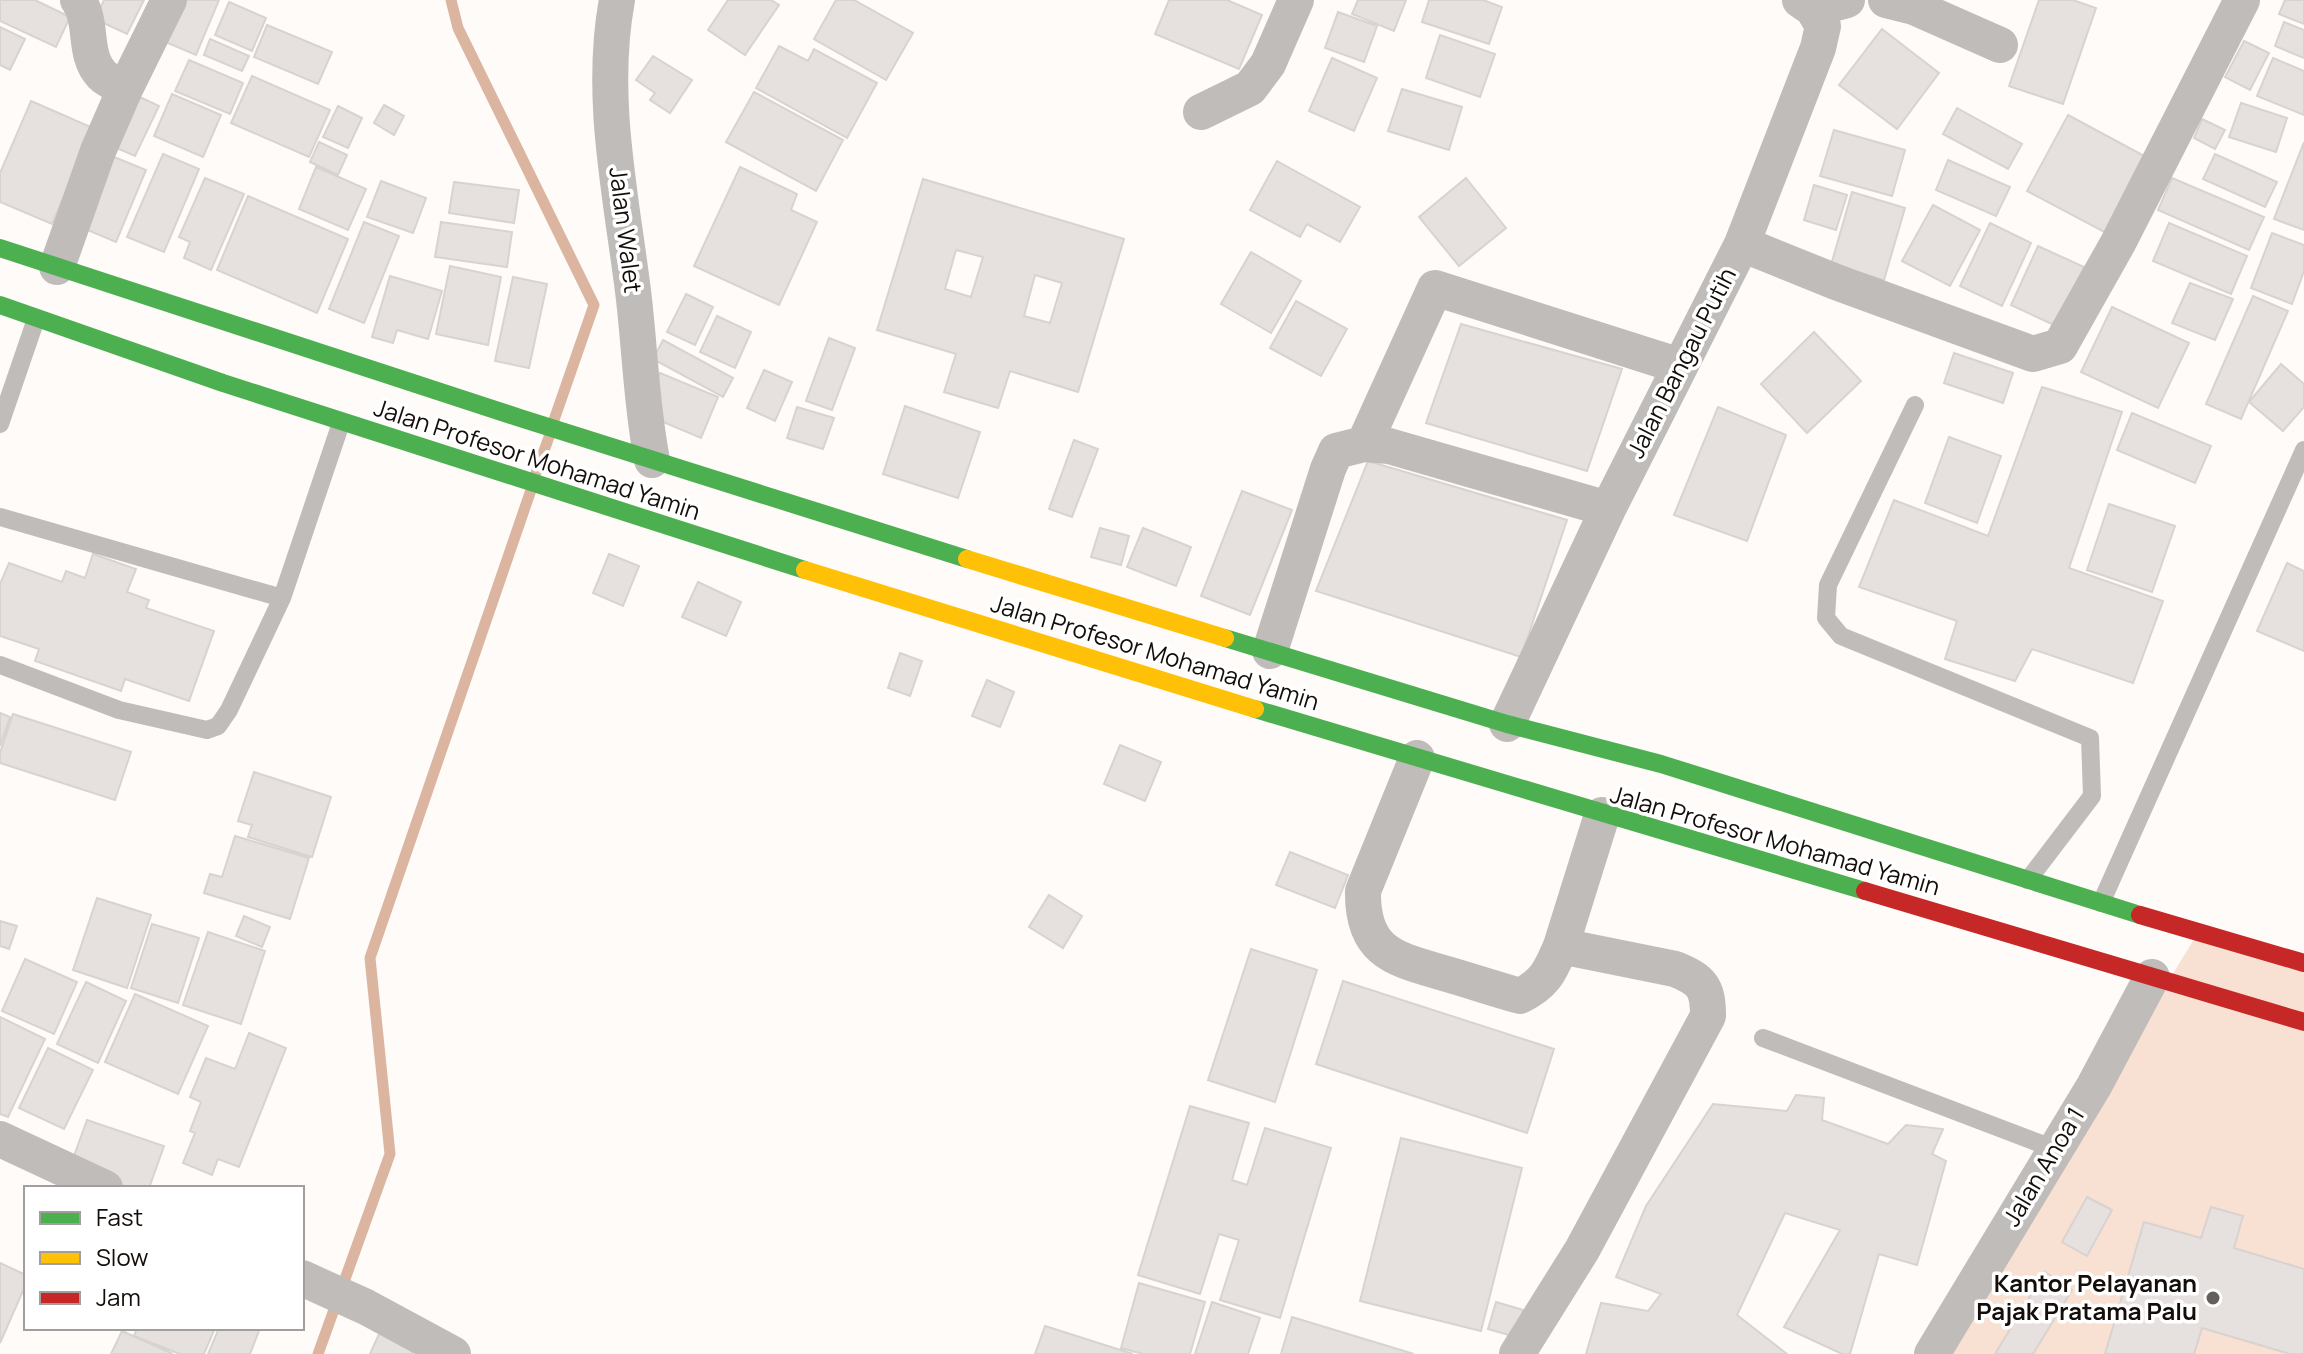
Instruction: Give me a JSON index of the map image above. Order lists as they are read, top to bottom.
{
  "streets": {
    "main road": ["Jalan Profesor Mohamad Yamin"],
    "street": ["Jalan Walet", "Jalan Bangau Putih", "Jalan Anoa 1"]
  },
  "crossings": [
    ["Jalan Walet", "Jalan Profesor Mohamad Yamin"],
    ["Jalan Bangau Putih", "Jalan Profesor Mohamad Yamin"],
    ["Jalan Profesor Mohamad Yamin", "Jalan Anoa 1"]
  ],
  "places": ["Kantor Pelayanan Pajak Pratama Palu"],
  "legend": ["Fast", "Slow", "Jam"]
}
